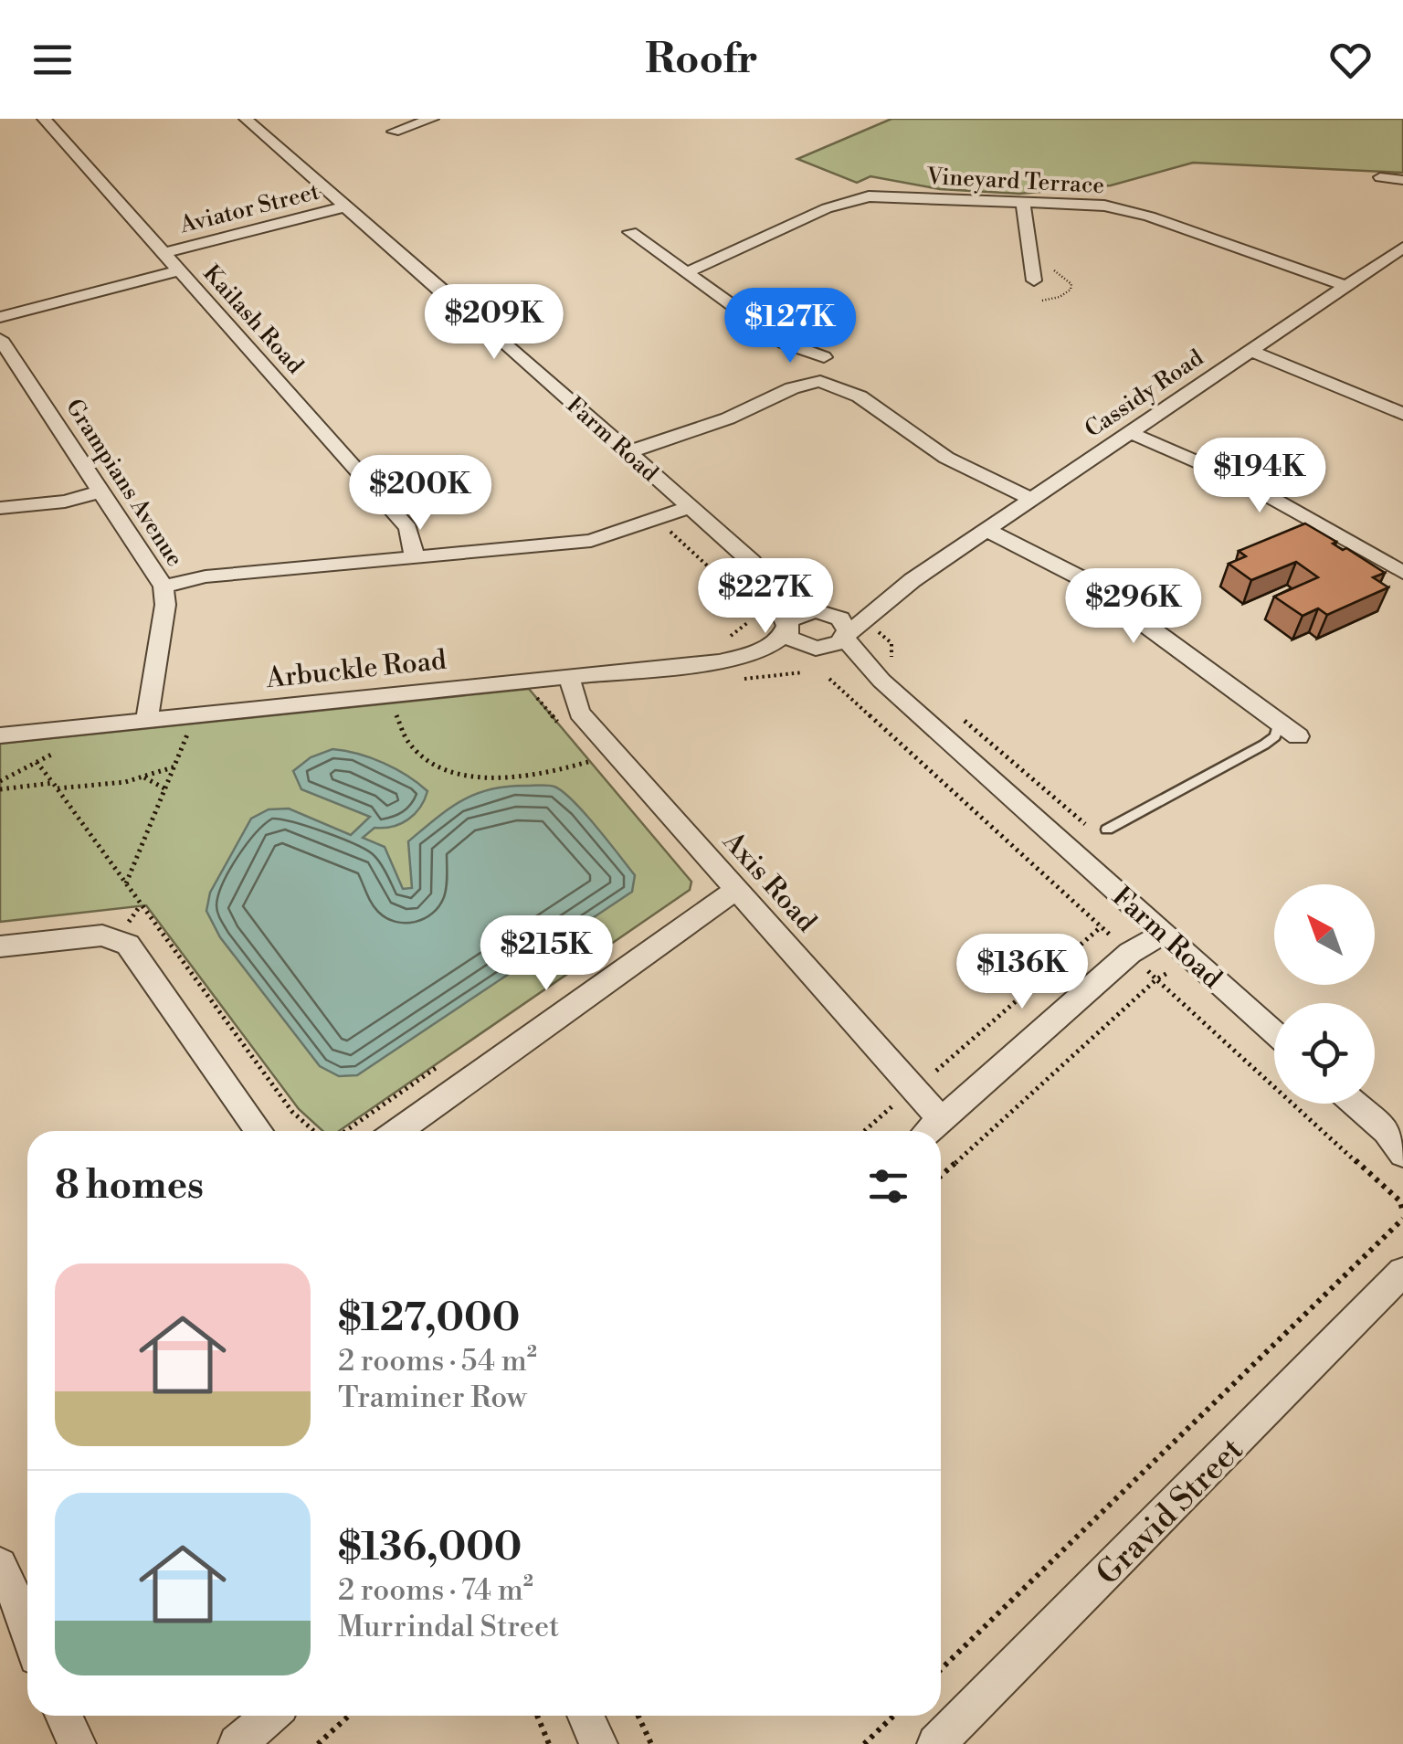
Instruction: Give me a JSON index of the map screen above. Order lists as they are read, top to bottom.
{
  "streets": {
    "street": [
      "Vineyard Terrace",
      "Aviator Street",
      "Kailash Road",
      "Cassidy Road",
      "Farm Road",
      "Grampians Avenue",
      "Arbuckle Road",
      "Axis Road",
      "Gravid Street"
    ]
  },
  "crossings": [
    ["Vineyard Terrace", "Cassidy Road"],
    ["Aviator Street", "Kailash Road"],
    ["Aviator Street", "Farm Road"],
    ["Cassidy Road", "Farm Road"],
    ["Cassidy Road", "Arbuckle Road"],
    ["Farm Road", "Arbuckle Road"],
    ["Grampians Avenue", "Arbuckle Road"],
    ["Arbuckle Road", "Axis Road"]
  ],
  "north": "top left",
  "page": {
    "header": "Roofr",
    "price": [
      "$209K",
      "$127K",
      "$194K",
      "$200K",
      "$227K",
      "$296K",
      "$215K",
      "$136K"
    ],
    "heading": "8 homes",
    "list": [
      {
        "name": "$127,000",
        "note": "2 rooms · 54 m² · Traminer Row"
      },
      {
        "name": "$136,000",
        "note": "2 rooms · 74 m² · Murrindal Street"
      }
    ]
  }
}
